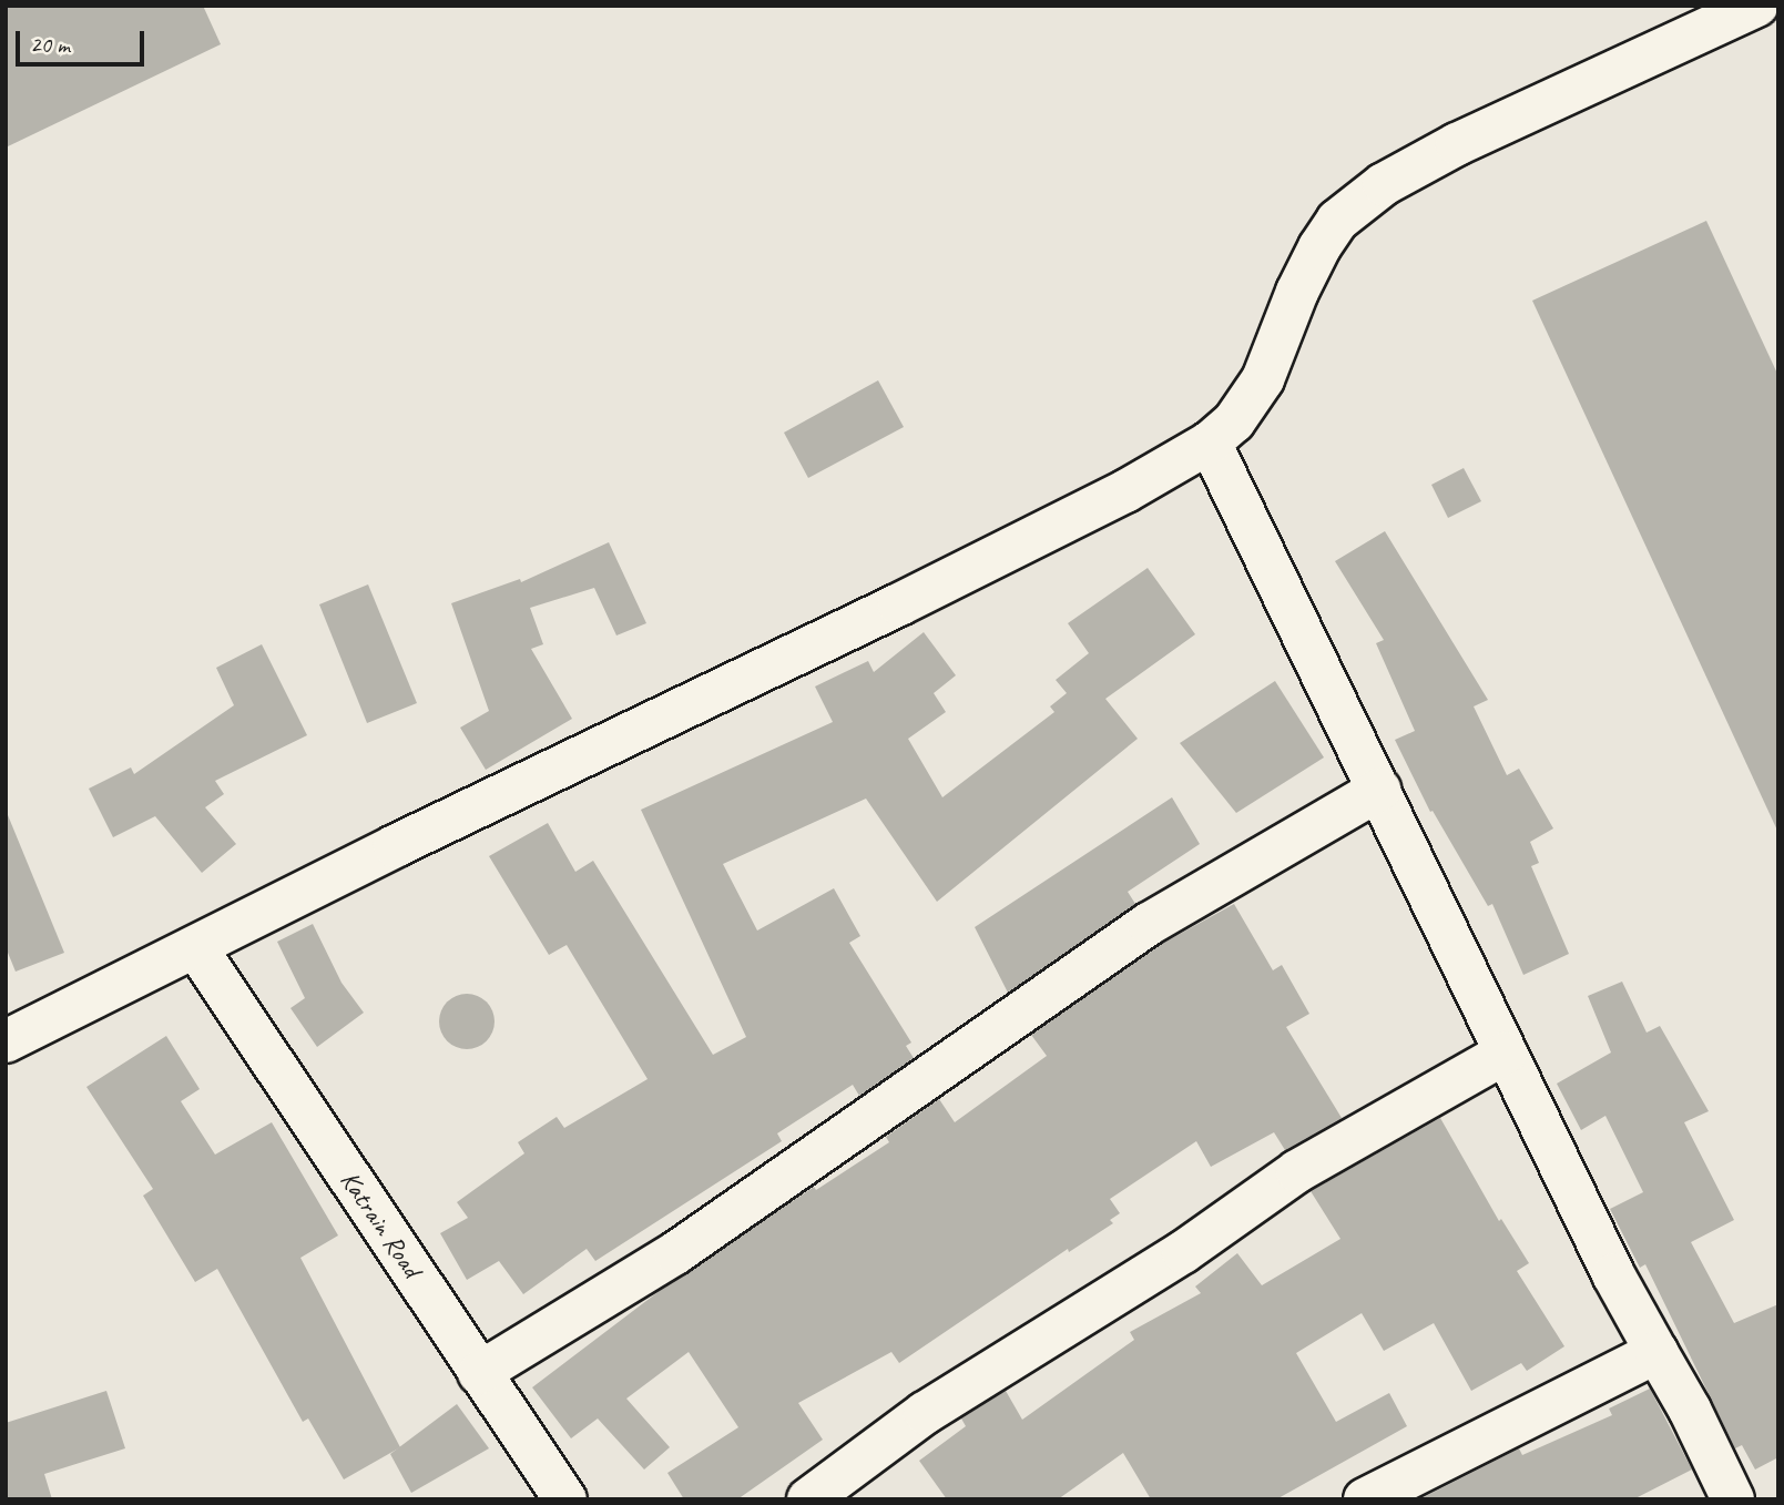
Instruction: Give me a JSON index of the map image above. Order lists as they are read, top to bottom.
{
  "streets": {
    "street": ["Katrain Road"]
  },
  "scale_bar": "20 m"
}
